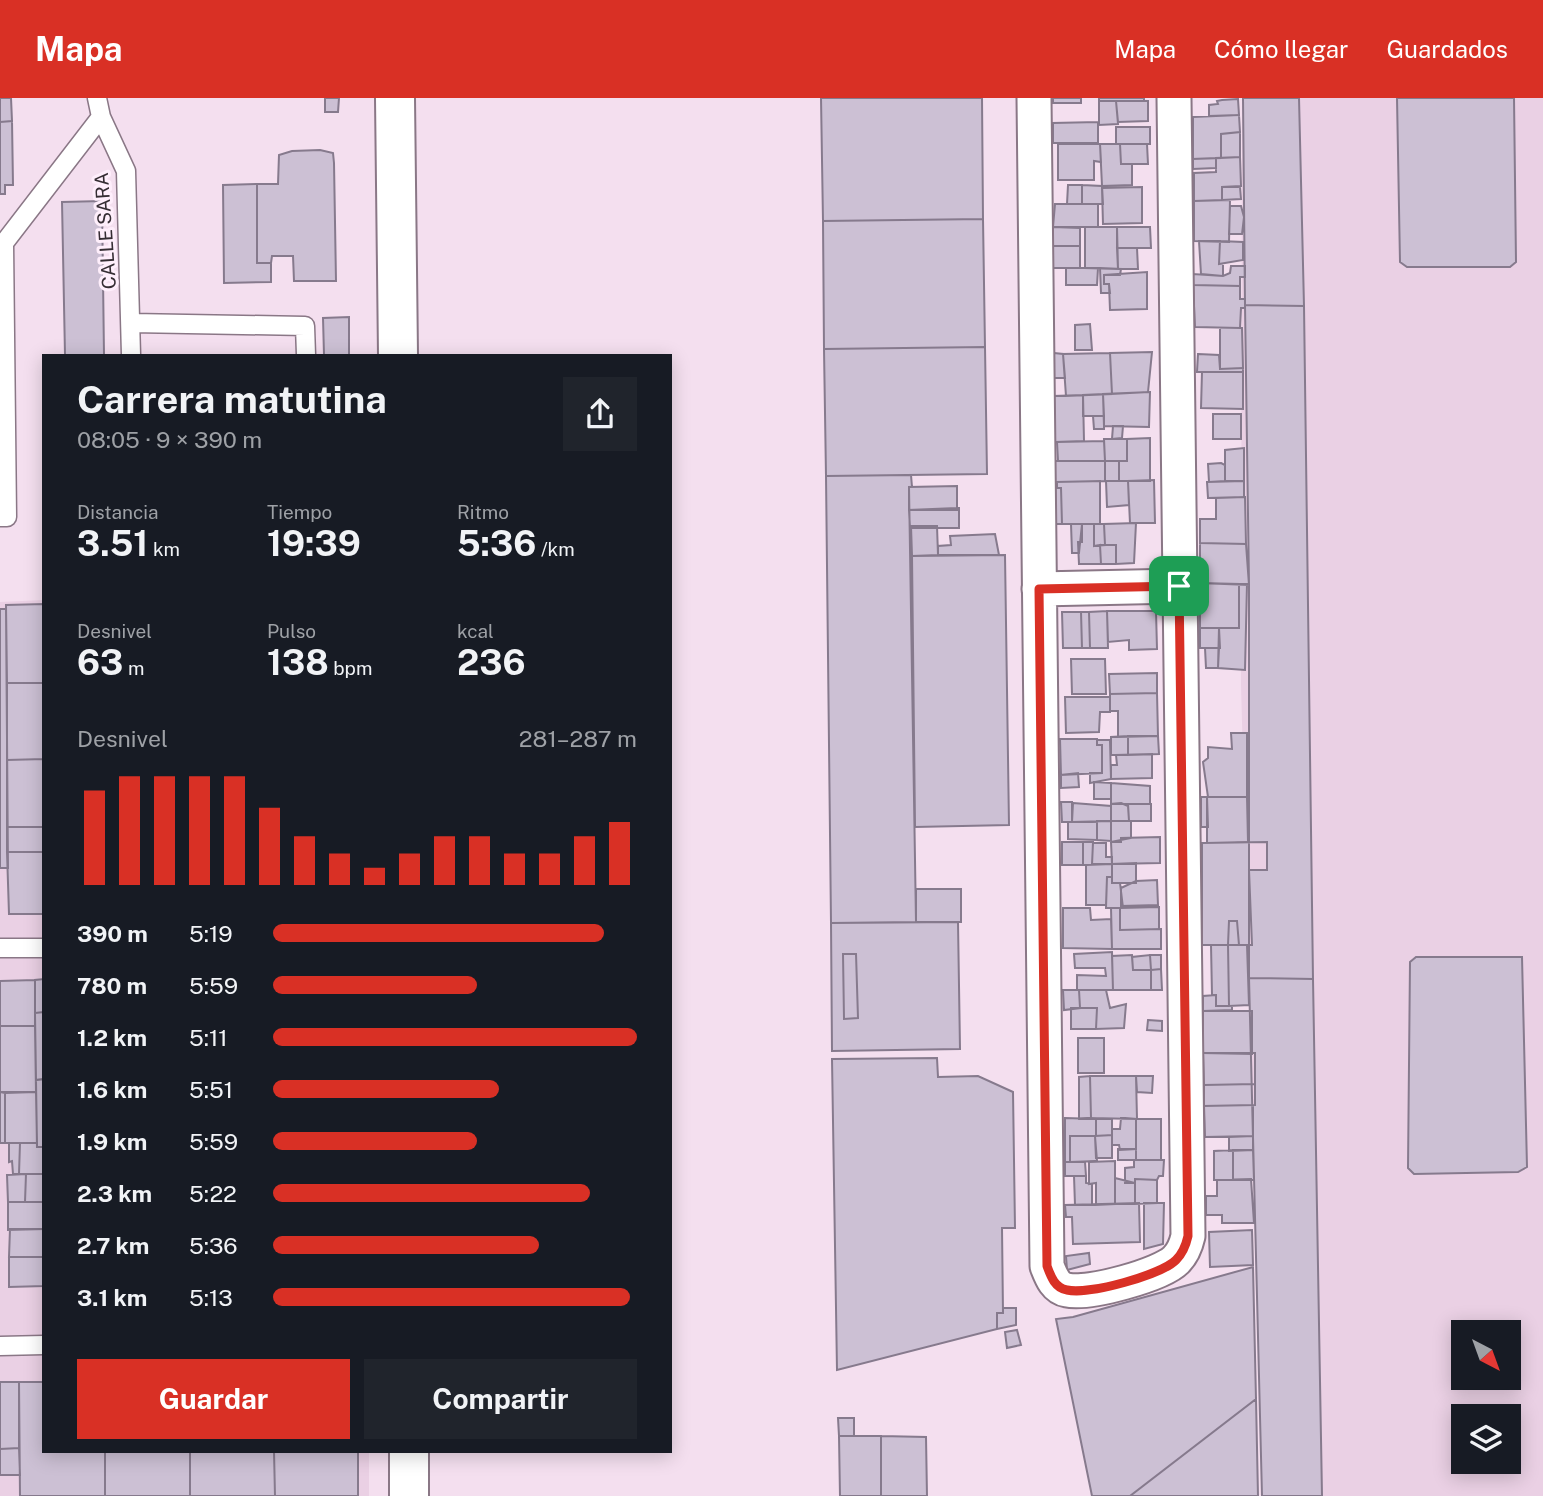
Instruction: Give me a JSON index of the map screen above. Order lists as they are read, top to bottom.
{
  "streets": {
    "lane": ["CALLE SARA"]
  },
  "north": "bottom right",
  "page": {
    "header": "Mapa",
    "nav": ["Mapa", "Cómo llegar", "Guardados"],
    "heading": ["Carrera matutina", "08:05 · 9 × 390 m"],
    "stats": [
      ["Distancia", "3.51 km"],
      ["Tiempo", "19:39"],
      ["Ritmo", "5:36 /km"],
      ["Desnivel", "63 m"],
      ["Pulso", "138 bpm"],
      ["kcal", "236"]
    ],
    "chart": ["Desnivel", "281–287 m"],
    "list": [
      {
        "name": "390 m",
        "note": "5:19"
      },
      {
        "name": "780 m",
        "note": "5:59"
      },
      {
        "name": "1.2 km",
        "note": "5:11"
      },
      {
        "name": "1.6 km",
        "note": "5:51"
      },
      {
        "name": "1.9 km",
        "note": "5:59"
      },
      {
        "name": "2.3 km",
        "note": "5:22"
      },
      {
        "name": "2.7 km",
        "note": "5:36"
      },
      {
        "name": "3.1 km",
        "note": "5:13"
      }
    ],
    "buttons": ["Guardar", "Compartir"]
  }
}
